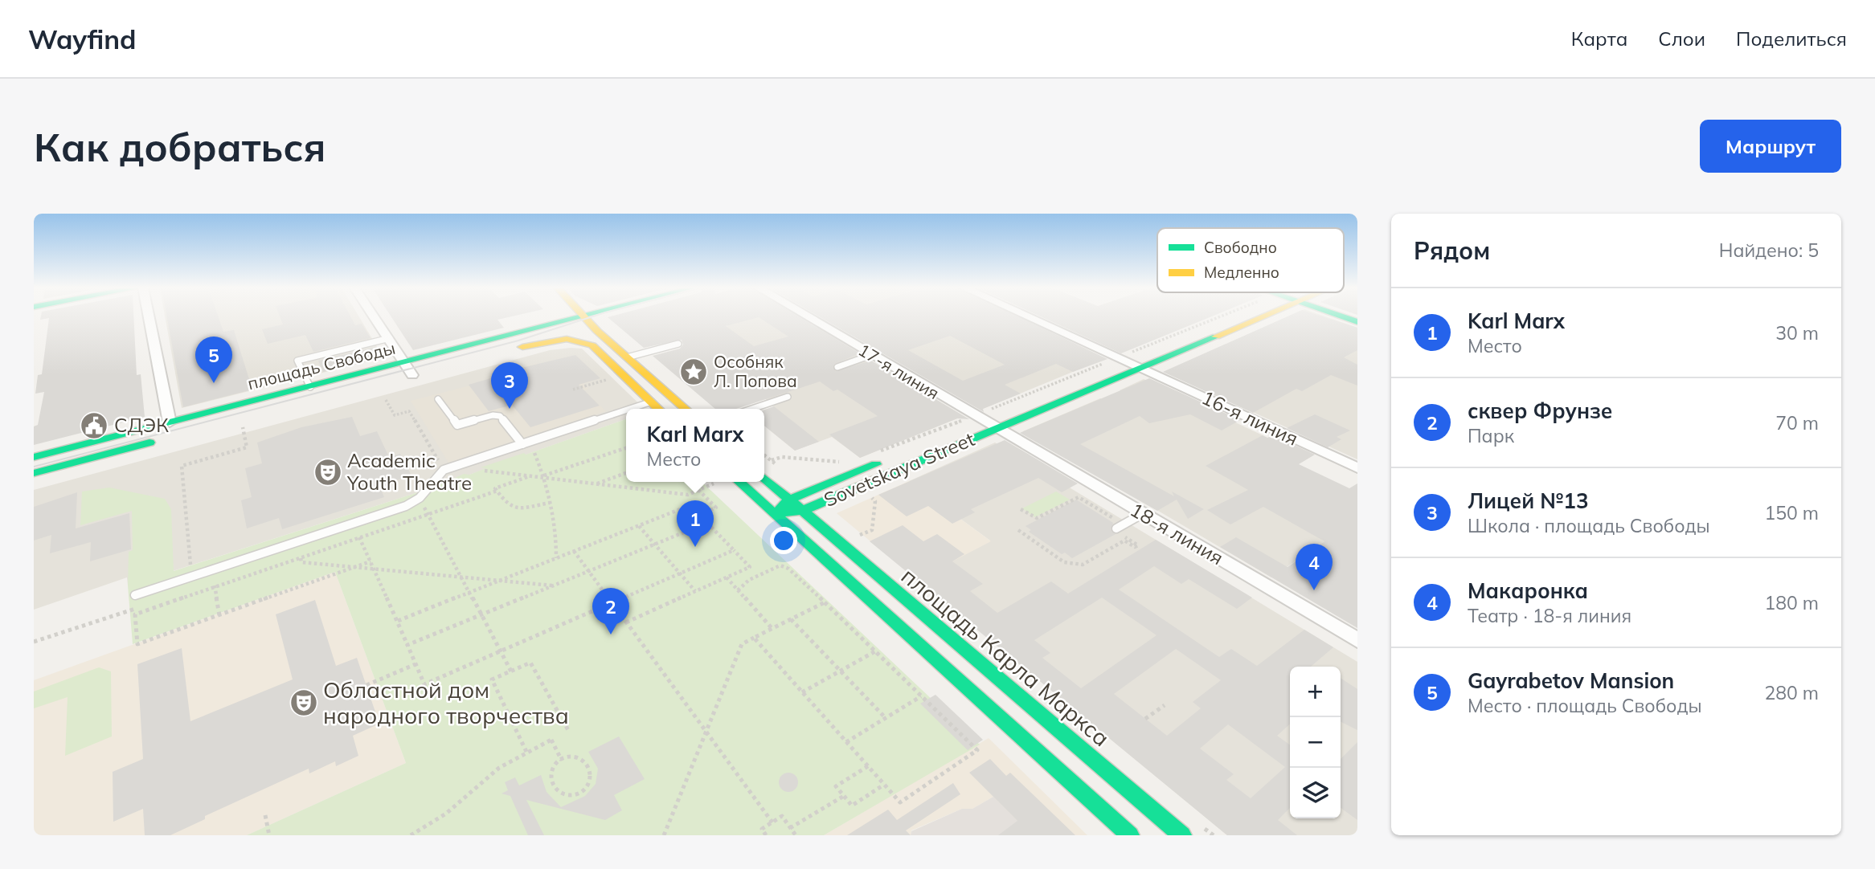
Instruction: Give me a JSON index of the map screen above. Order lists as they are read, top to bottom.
{
  "streets": {
    "main road": ["площадь Свободы", "Sovetskaya Street", "площадь Карла Маркса"],
    "street": ["17-я линия", "16-я линия", "18-я линия"]
  },
  "crossings": [
    ["17-я линия", "Sovetskaya Street"],
    ["16-я линия", "Sovetskaya Street"],
    ["Sovetskaya Street", "18-я линия"],
    ["Sovetskaya Street", "площадь Карла Маркса"]
  ],
  "places": {
    "place": ["Особняк Л. Попова"],
    "public building": ["СДЭК"],
    "theatre": ["Academic Youth Theatre", "Областной дом народного творчества"]
  },
  "legend": ["Свободно", "Медленно"],
  "page": {
    "header": "Wayfind",
    "nav": ["Карта", "Слои", "Поделиться"],
    "buttons": "Маршрут",
    "title": "Как добраться",
    "heading": ["Рядом", "Найдено: 5"],
    "list": [
      {
        "mark": "1",
        "name": "Karl Marx",
        "note": "Место",
        "value": "30 m"
      },
      {
        "mark": "2",
        "name": "сквер Фрунзе",
        "note": "Парк",
        "value": "70 m"
      },
      {
        "mark": "3",
        "name": "Лицей №13",
        "note": "Школа · площадь Свободы",
        "value": "150 m"
      },
      {
        "mark": "4",
        "name": "Макаронка",
        "note": "Театр · 18-я линия",
        "value": "180 m"
      },
      {
        "mark": "5",
        "name": "Gayrabetov Mansion",
        "note": "Место · площадь Свободы",
        "value": "280 m"
      }
    ],
    "pins": [
      "5",
      "3",
      "1",
      "4",
      "2"
    ],
    "popup": ["Karl Marx", "Место"],
    "map_buttons": ["+", "−"]
  }
}
